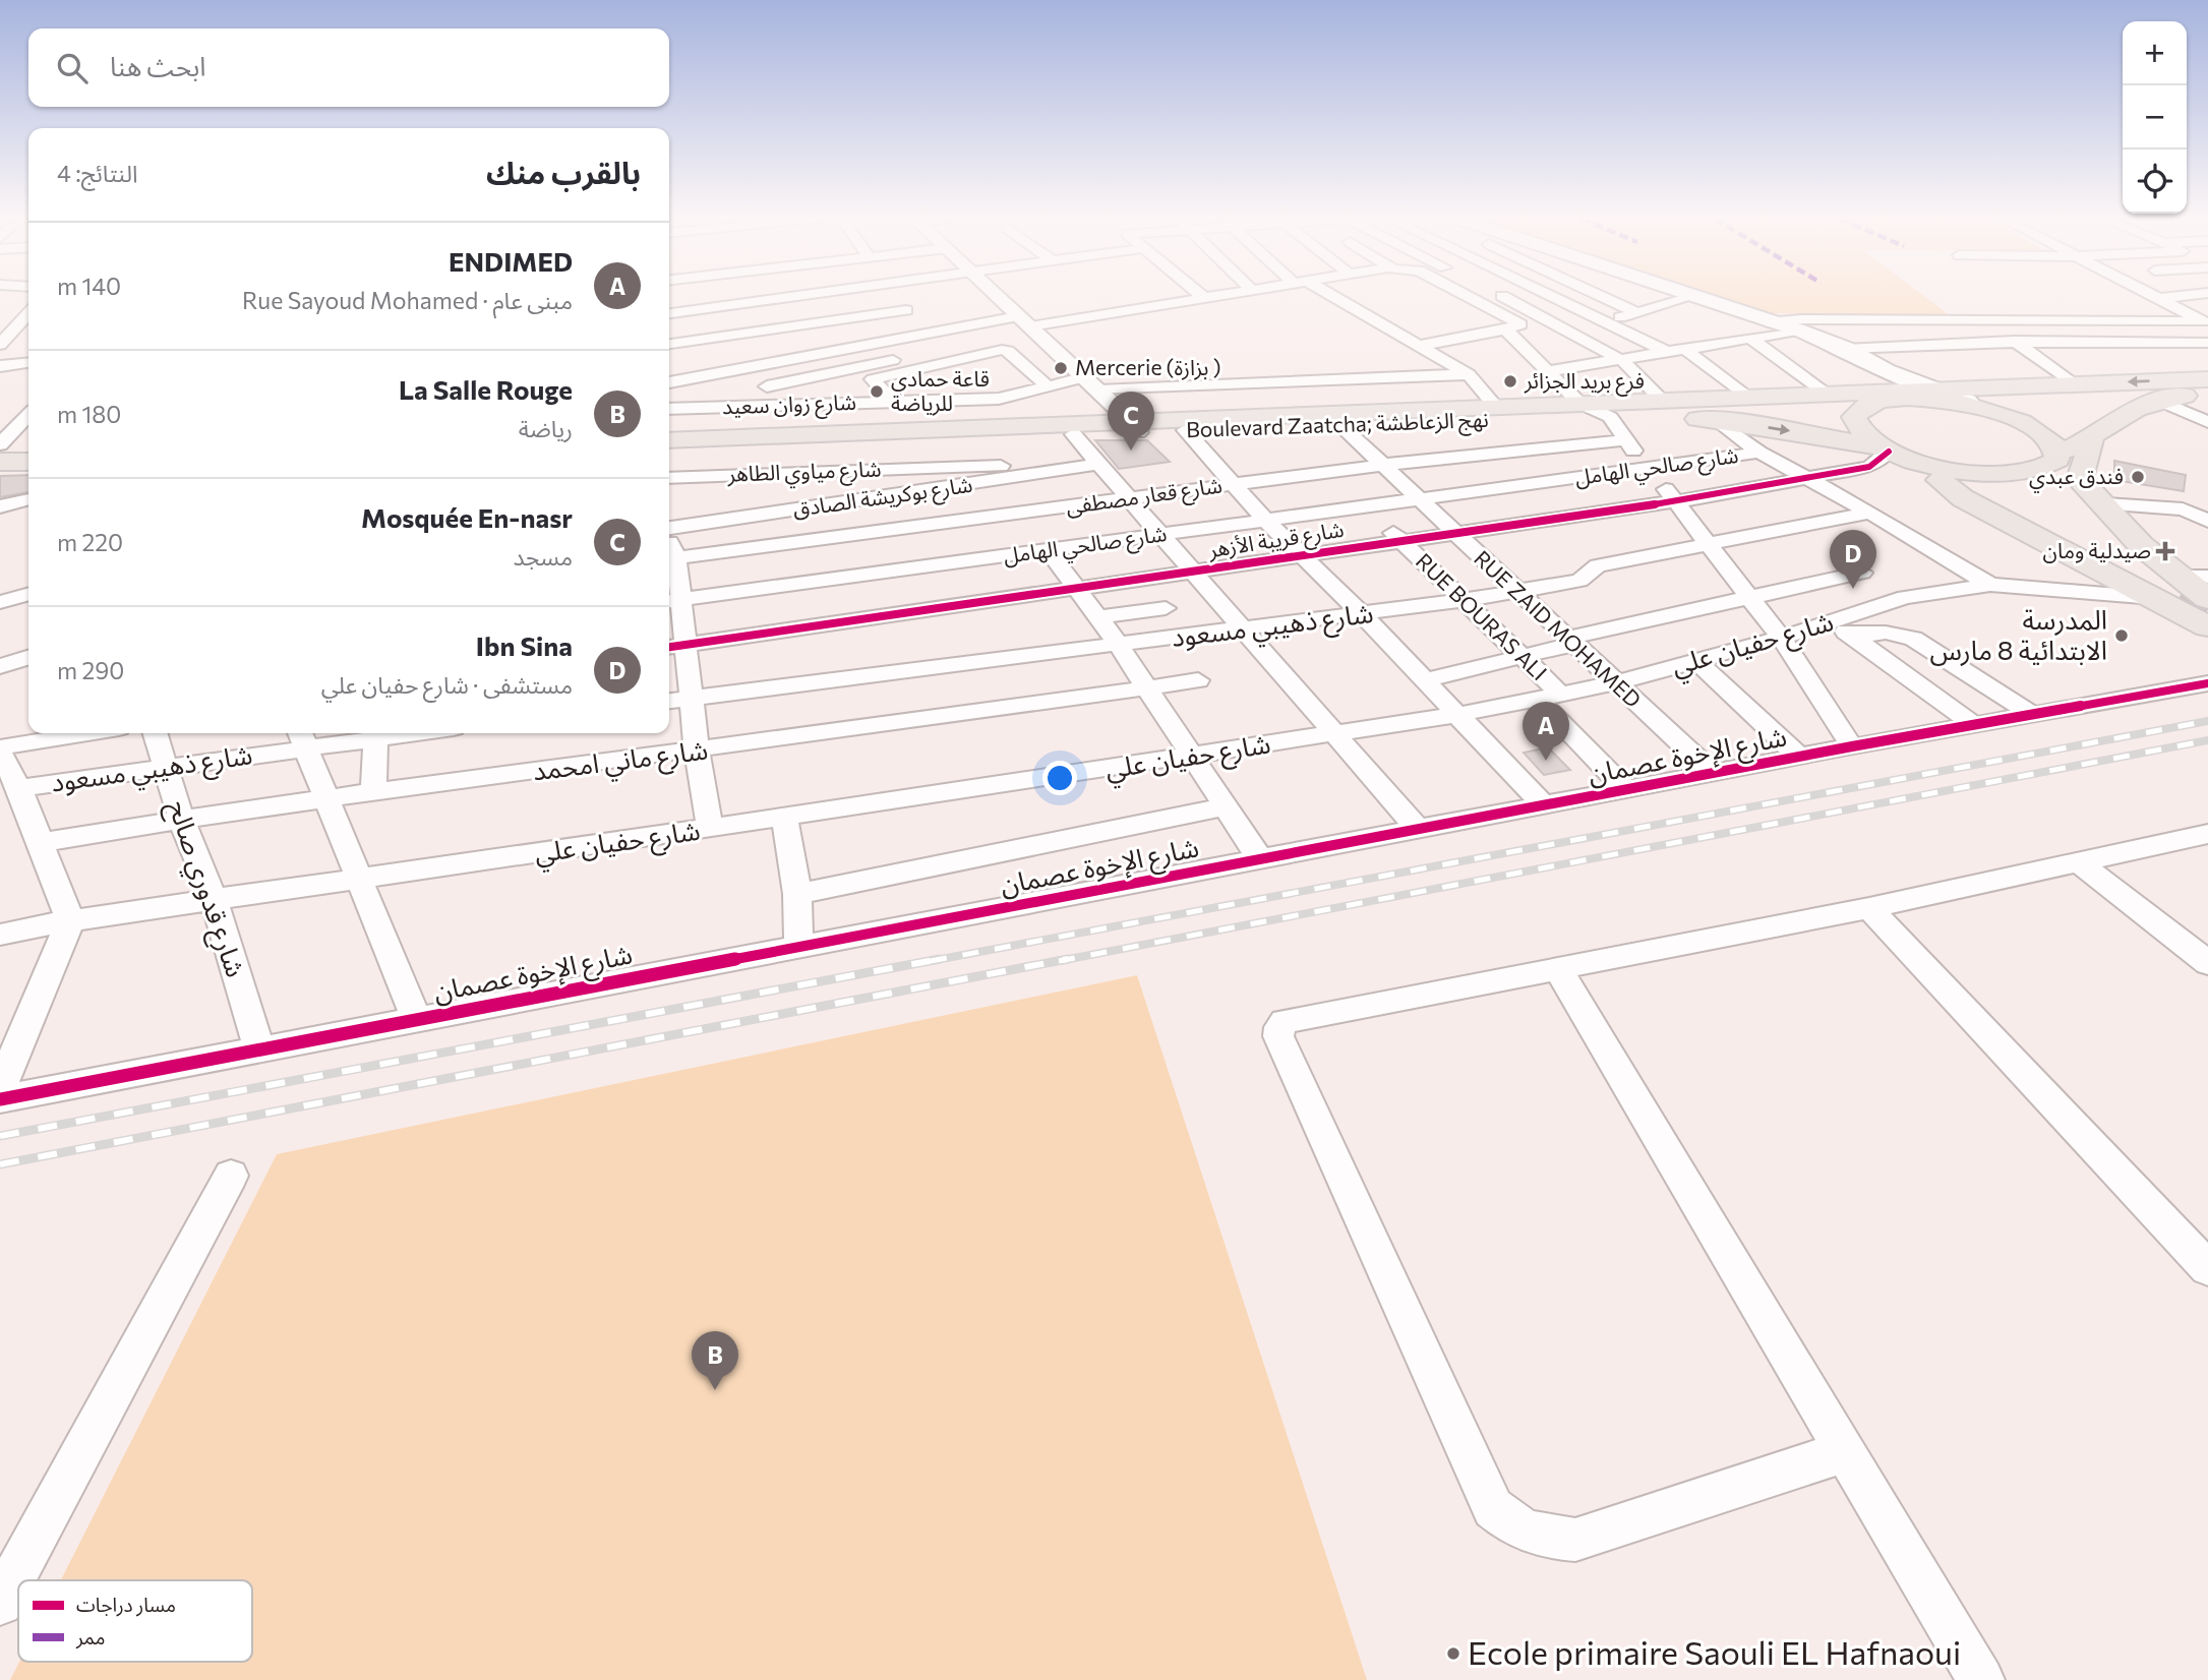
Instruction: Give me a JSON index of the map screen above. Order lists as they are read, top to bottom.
{
  "streets": {
    "main road": ["Boulevard Zaatcha; نهج الزعاطشة"],
    "street": [
      "شارع زوان سعيد",
      "شارع صالحي الهامل",
      "شارع مياوي الطاهر",
      "شارع قعار مصطفى",
      "شارع بوكريشة الصادق",
      "شارع قريبة الأزهر",
      "RUE BOURAS ALI",
      "شارع ذهيبي مسعود",
      "RUE ZAID MOHAMED",
      "شارع حفيان علي",
      "شارع الإخوة عصمان",
      "شارع ماني امحمد",
      "شارع قدوري صالح"
    ]
  },
  "crossings": [
    ["Boulevard Zaatcha; نهج الزعاطشة", "شارع قريبة الأزهر"],
    ["Boulevard Zaatcha; نهج الزعاطشة", "RUE ZAID MOHAMED"],
    ["Boulevard Zaatcha; نهج الزعاطشة", "شارع حفيان علي"],
    ["شارع صالحي الهامل", "RUE BOURAS ALI"],
    ["شارع صالحي الهامل", "RUE ZAID MOHAMED"],
    ["شارع مياوي الطاهر", "شارع بوكريشة الصادق"],
    ["شارع قعار مصطفى", "RUE ZAID MOHAMED"],
    ["شارع قريبة الأزهر", "RUE BOURAS ALI"],
    ["شارع قريبة الأزهر", "RUE ZAID MOHAMED"],
    ["RUE BOURAS ALI", "شارع ذهيبي مسعود"],
    ["RUE BOURAS ALI", "شارع حفيان علي"],
    ["RUE BOURAS ALI", "شارع الإخوة عصمان"],
    ["شارع ذهيبي مسعود", "RUE ZAID MOHAMED"],
    ["شارع ذهيبي مسعود", "شارع قدوري صالح"],
    ["RUE ZAID MOHAMED", "شارع حفيان علي"],
    ["RUE ZAID MOHAMED", "شارع الإخوة عصمان"],
    ["شارع حفيان علي", "شارع قدوري صالح"],
    ["شارع الإخوة عصمان", "شارع قدوري صالح"],
    ["شارع ماني امحمد", "شارع قدوري صالح"]
  ],
  "places": {
    "other": [
      "Mercerie (بزازة )",
      "فرع بريد الجزائر",
      "قاعة حمادي للرياضة",
      "فندق عبدي",
      "المدرسة الابتدائية 8 مارس",
      "Ecole primaire Saouli EL Hafnaoui"
    ],
    "health": ["صيدلية ومان"]
  },
  "legend": ["مسار دراجات", "ممر"],
  "page": {
    "map_buttons": ["+", "−"],
    "search": "ابحث هنا",
    "heading": ["بالقرب منك", "النتائج: 4"],
    "list": [
      {
        "mark": "A",
        "name": "ENDIMED",
        "note": "مبنى عام · Rue Sayoud Mohamed",
        "value": "140 m"
      },
      {
        "mark": "B",
        "name": "La Salle Rouge",
        "note": "رياضة",
        "value": "180 m"
      },
      {
        "mark": "C",
        "name": "Mosquée En-nasr",
        "note": "مسجد",
        "value": "220 m"
      },
      {
        "mark": "D",
        "name": "Ibn Sina",
        "note": "مستشفى · شارع حفيان علي",
        "value": "290 m"
      }
    ],
    "pins": [
      "C",
      "D",
      "A",
      "B"
    ]
  }
}
